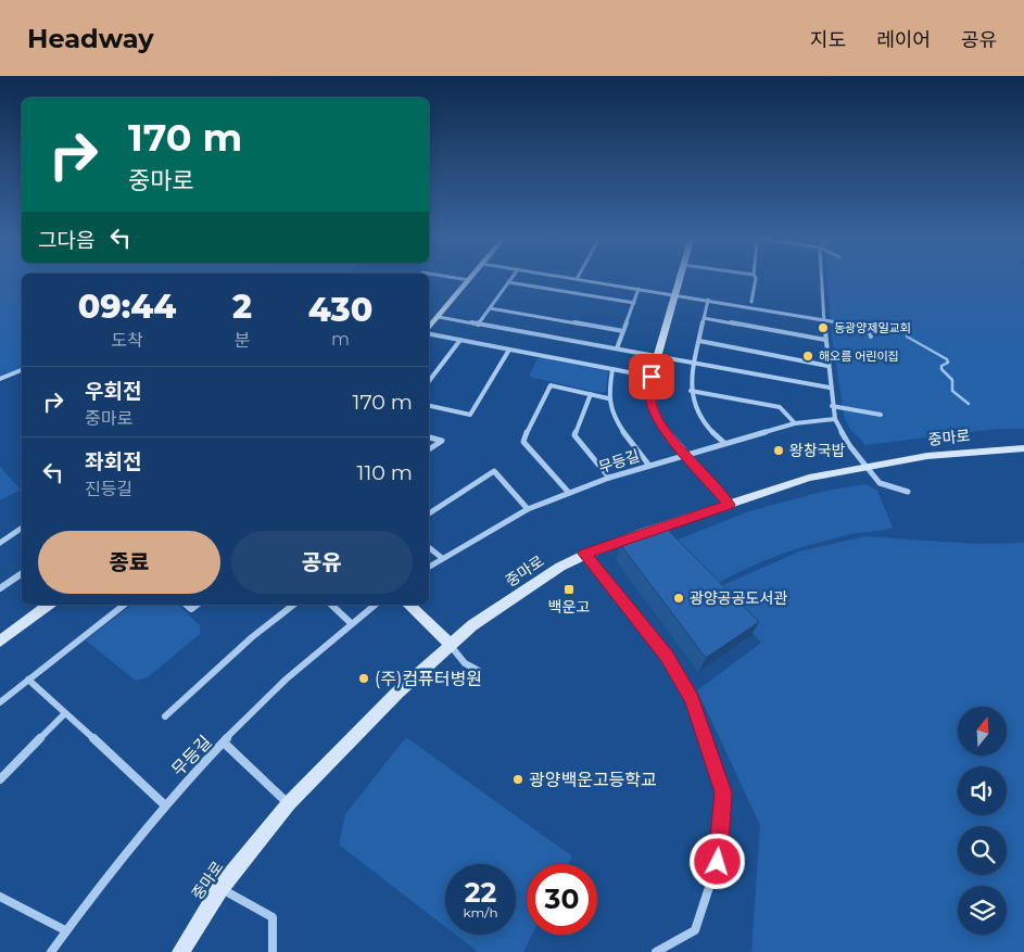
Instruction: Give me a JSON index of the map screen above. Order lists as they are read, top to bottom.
{
  "streets": {
    "street": ["중마로", "무등길"]
  },
  "places": {
    "other": [
      "동광양제일교회",
      "해오름 어린이집",
      "왕창국밥",
      "광양공공도서관",
      "(주)컴퓨터병원",
      "광양백운고등학교"
    ],
    "transit": ["백운고"]
  },
  "north": "top",
  "page": {
    "header": "Headway",
    "nav": ["지도", "레이어", "공유"],
    "turn": ["170 m", "중마로"],
    "then": "그다음",
    "eta": [
      "09:44",
      "도착",
      "2",
      "분",
      "430",
      "m"
    ],
    "list": [
      {
        "name": "우회전",
        "note": "중마로",
        "value": "170 m"
      },
      {
        "name": "좌회전",
        "note": "진등길",
        "value": "110 m"
      }
    ],
    "buttons": ["종료", "공유"],
    "speed": "22 km/h",
    "limit": "30"
  }
}
